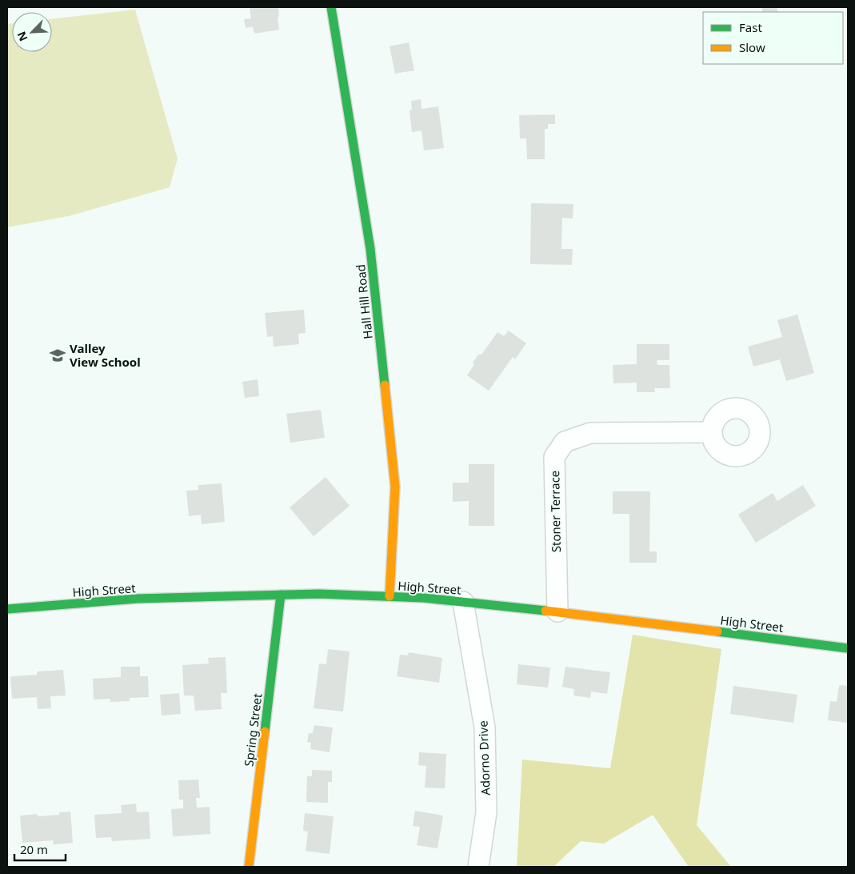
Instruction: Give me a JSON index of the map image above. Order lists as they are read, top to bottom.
{
  "streets": {
    "street": [
      "Hall Hill Road",
      "Stoner Terrace",
      "High Street",
      "Spring Street",
      "Adorno Drive"
    ]
  },
  "crossings": [
    ["Hall Hill Road", "High Street"],
    ["Stoner Terrace", "High Street"],
    ["High Street", "Spring Street"],
    ["High Street", "Adorno Drive"]
  ],
  "places": {
    "school or university": ["Valley View School"]
  },
  "legend": ["Fast", "Slow"],
  "scale_bar": "20 m",
  "north": "bottom left"
}
